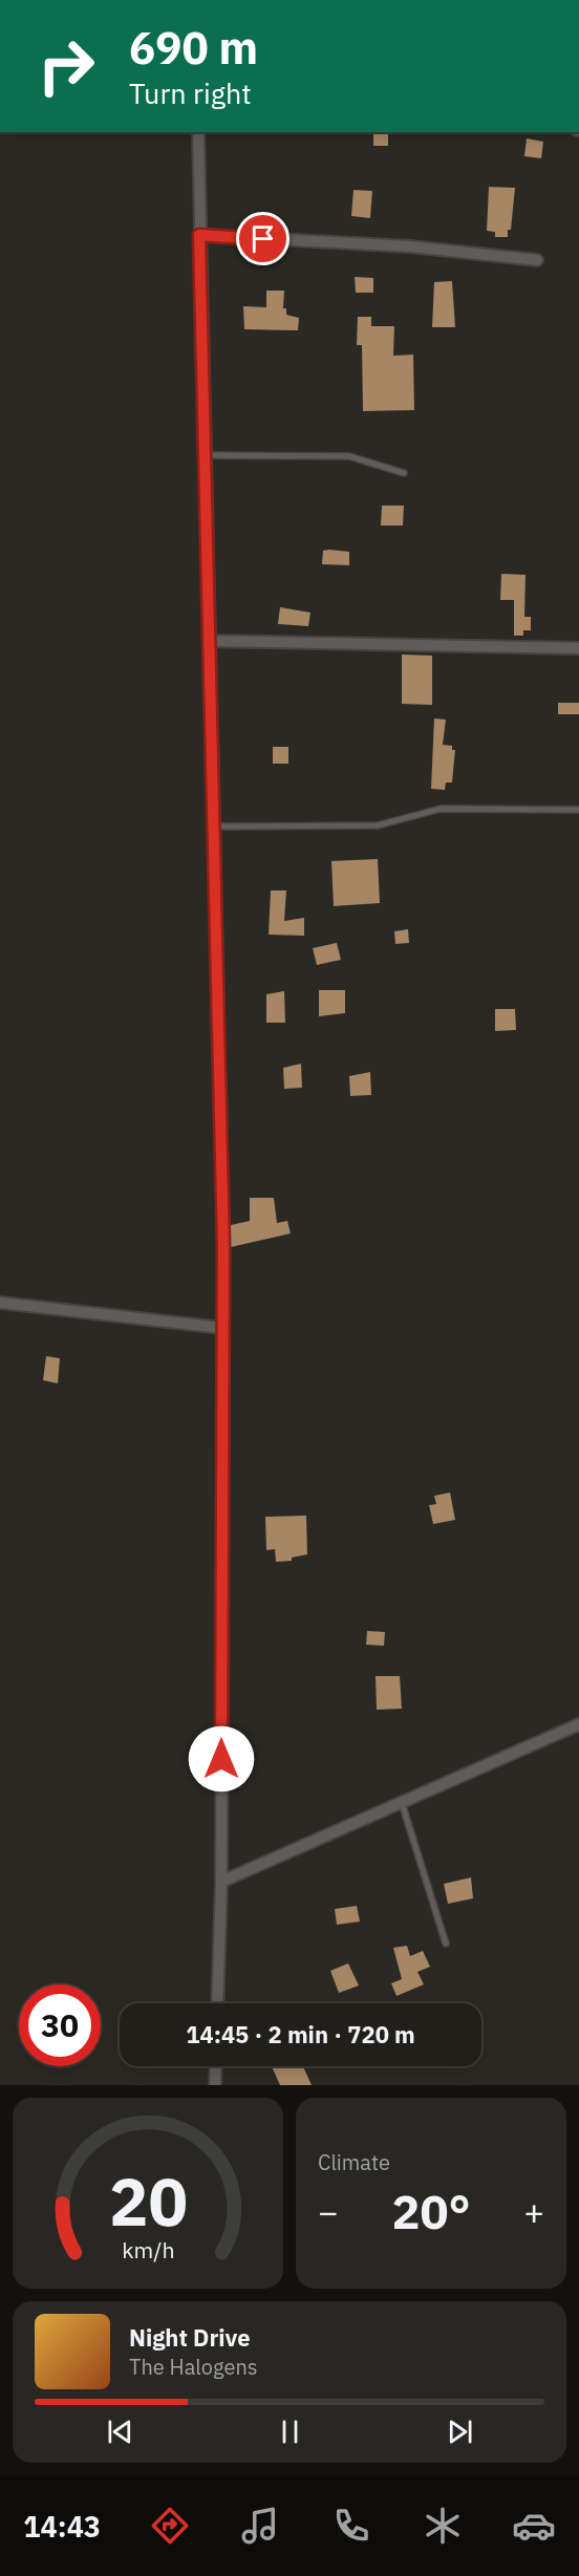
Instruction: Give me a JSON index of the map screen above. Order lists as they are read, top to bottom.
{
  "page": {
    "turn": ["690 m", "Turn right"],
    "limit": "30",
    "trip": "14:45 · 2 min · 720 m",
    "tile": "Climate",
    "heat": ["−", "20°", "+"],
    "song": ["Night Drive", "The Halogens"],
    "tabs": "14:43",
    "gauge": ["20", "km/h"]
  }
}
